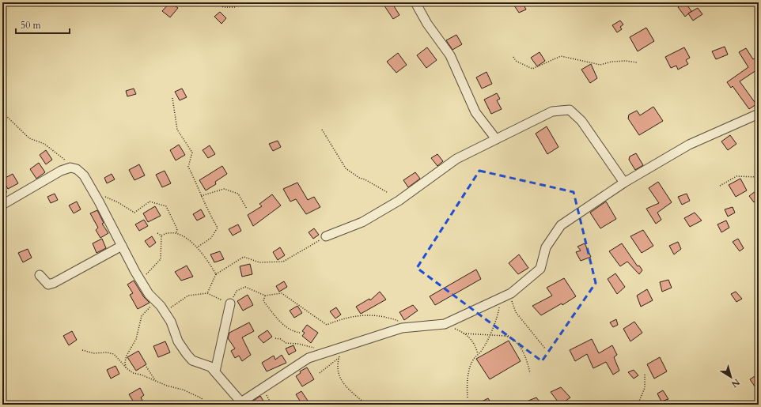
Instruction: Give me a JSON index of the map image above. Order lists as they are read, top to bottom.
{
  "scale_bar": "50 m",
  "north": "bottom right"
}
